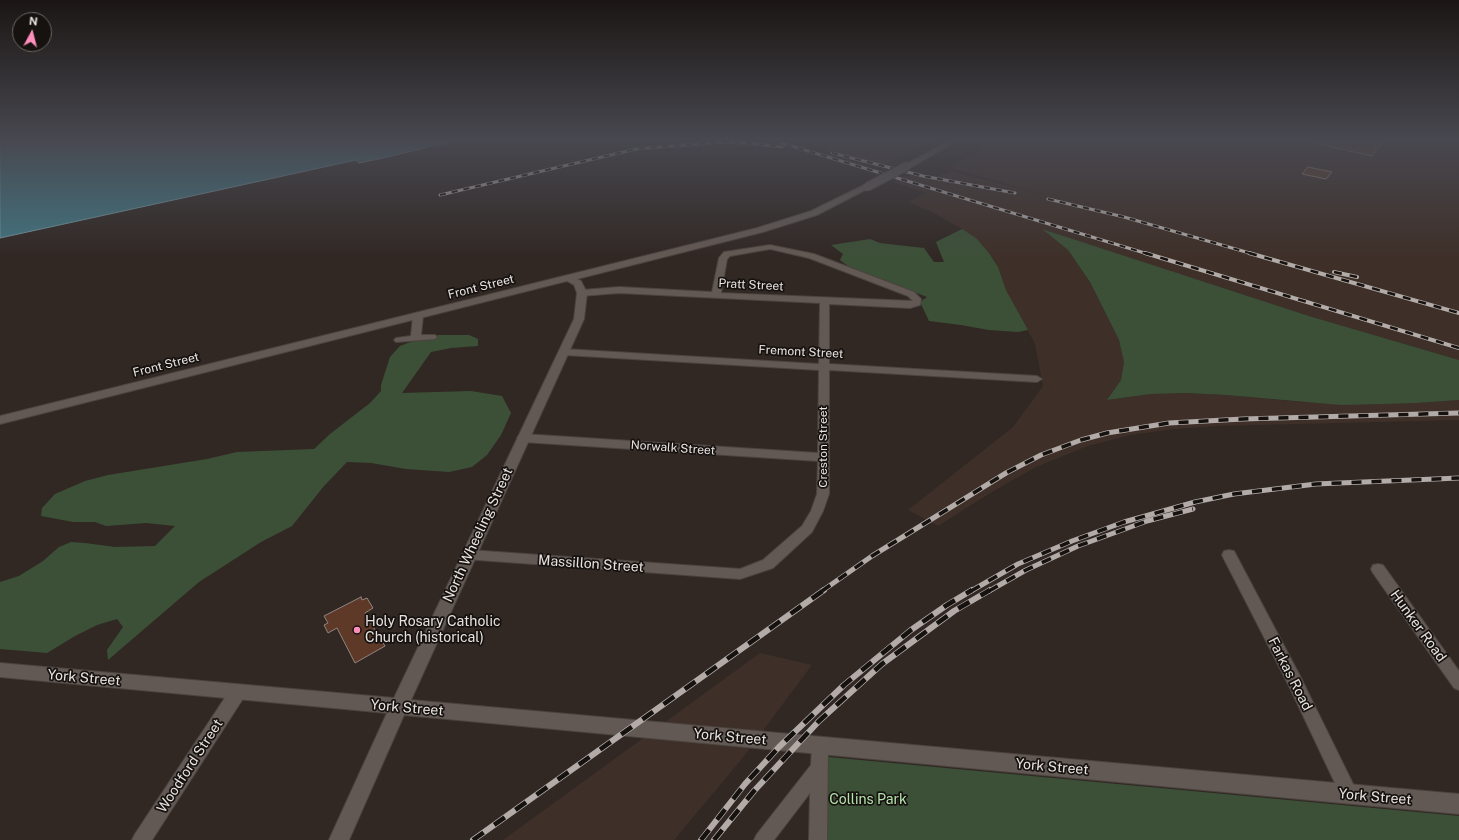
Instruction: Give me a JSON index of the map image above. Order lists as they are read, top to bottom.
{
  "streets": {
    "street": [
      "Pratt Street",
      "Front Street",
      "Fremont Street",
      "Creston Street",
      "Norwalk Street",
      "North Wheeling Street",
      "Massillon Street",
      "Hunker Road",
      "Farkas Road",
      "York Street",
      "Woodford Street"
    ]
  },
  "crossings": [
    ["Pratt Street", "Creston Street"],
    ["Pratt Street", "North Wheeling Street"],
    ["Fremont Street", "Creston Street"],
    ["Fremont Street", "North Wheeling Street"],
    ["Creston Street", "Norwalk Street"],
    ["Creston Street", "Massillon Street"],
    ["Norwalk Street", "North Wheeling Street"],
    ["North Wheeling Street", "Massillon Street"],
    ["North Wheeling Street", "York Street"],
    ["Farkas Road", "York Street"],
    ["York Street", "Woodford Street"]
  ],
  "parks": ["Collins Park"],
  "places": ["Holy Rosary Catholic Church (historical)"],
  "north": "top"
}
